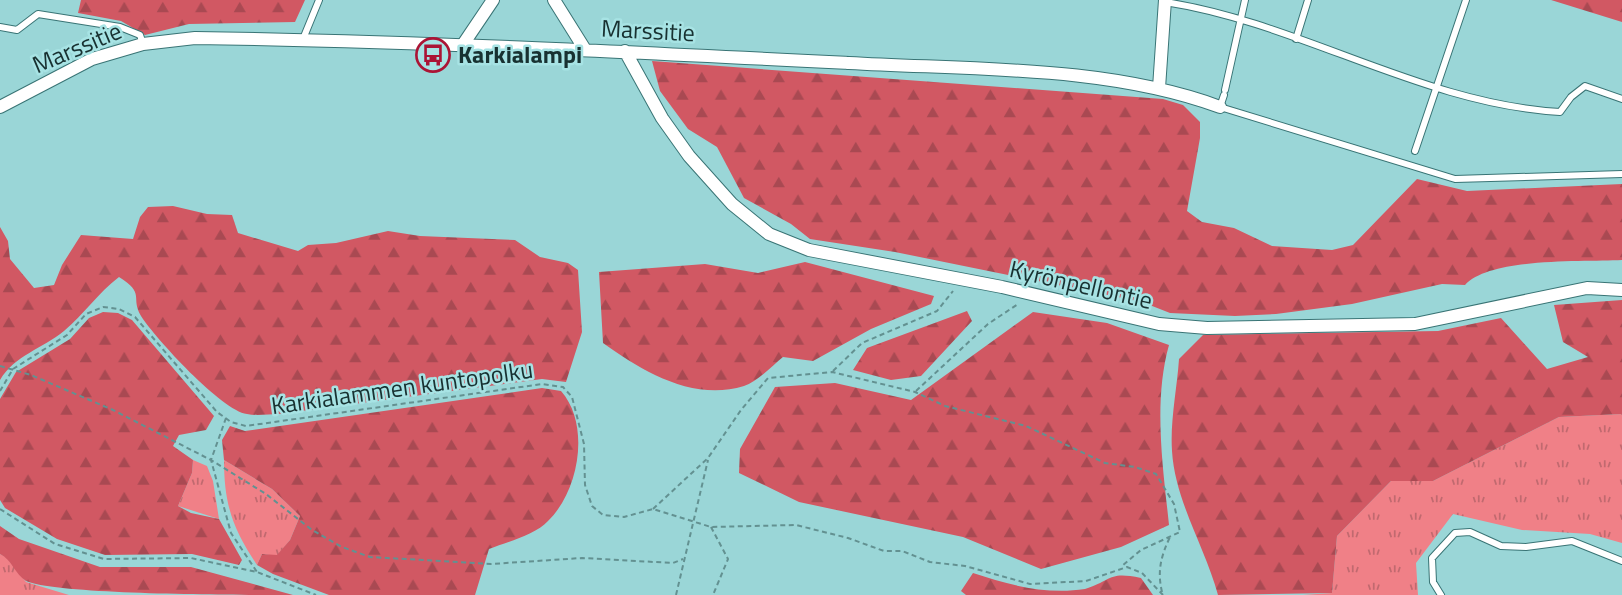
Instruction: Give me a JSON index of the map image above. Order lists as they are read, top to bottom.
{
  "streets": {
    "street": ["Marssitie", "Kyrönpellontie"],
    "path": ["Karkialammen kuntopolku"]
  },
  "crossings": [
    ["Marssitie", "Kyrönpellontie"]
  ],
  "places": {
    "bus stop": ["Karkialampi"]
  }
}
